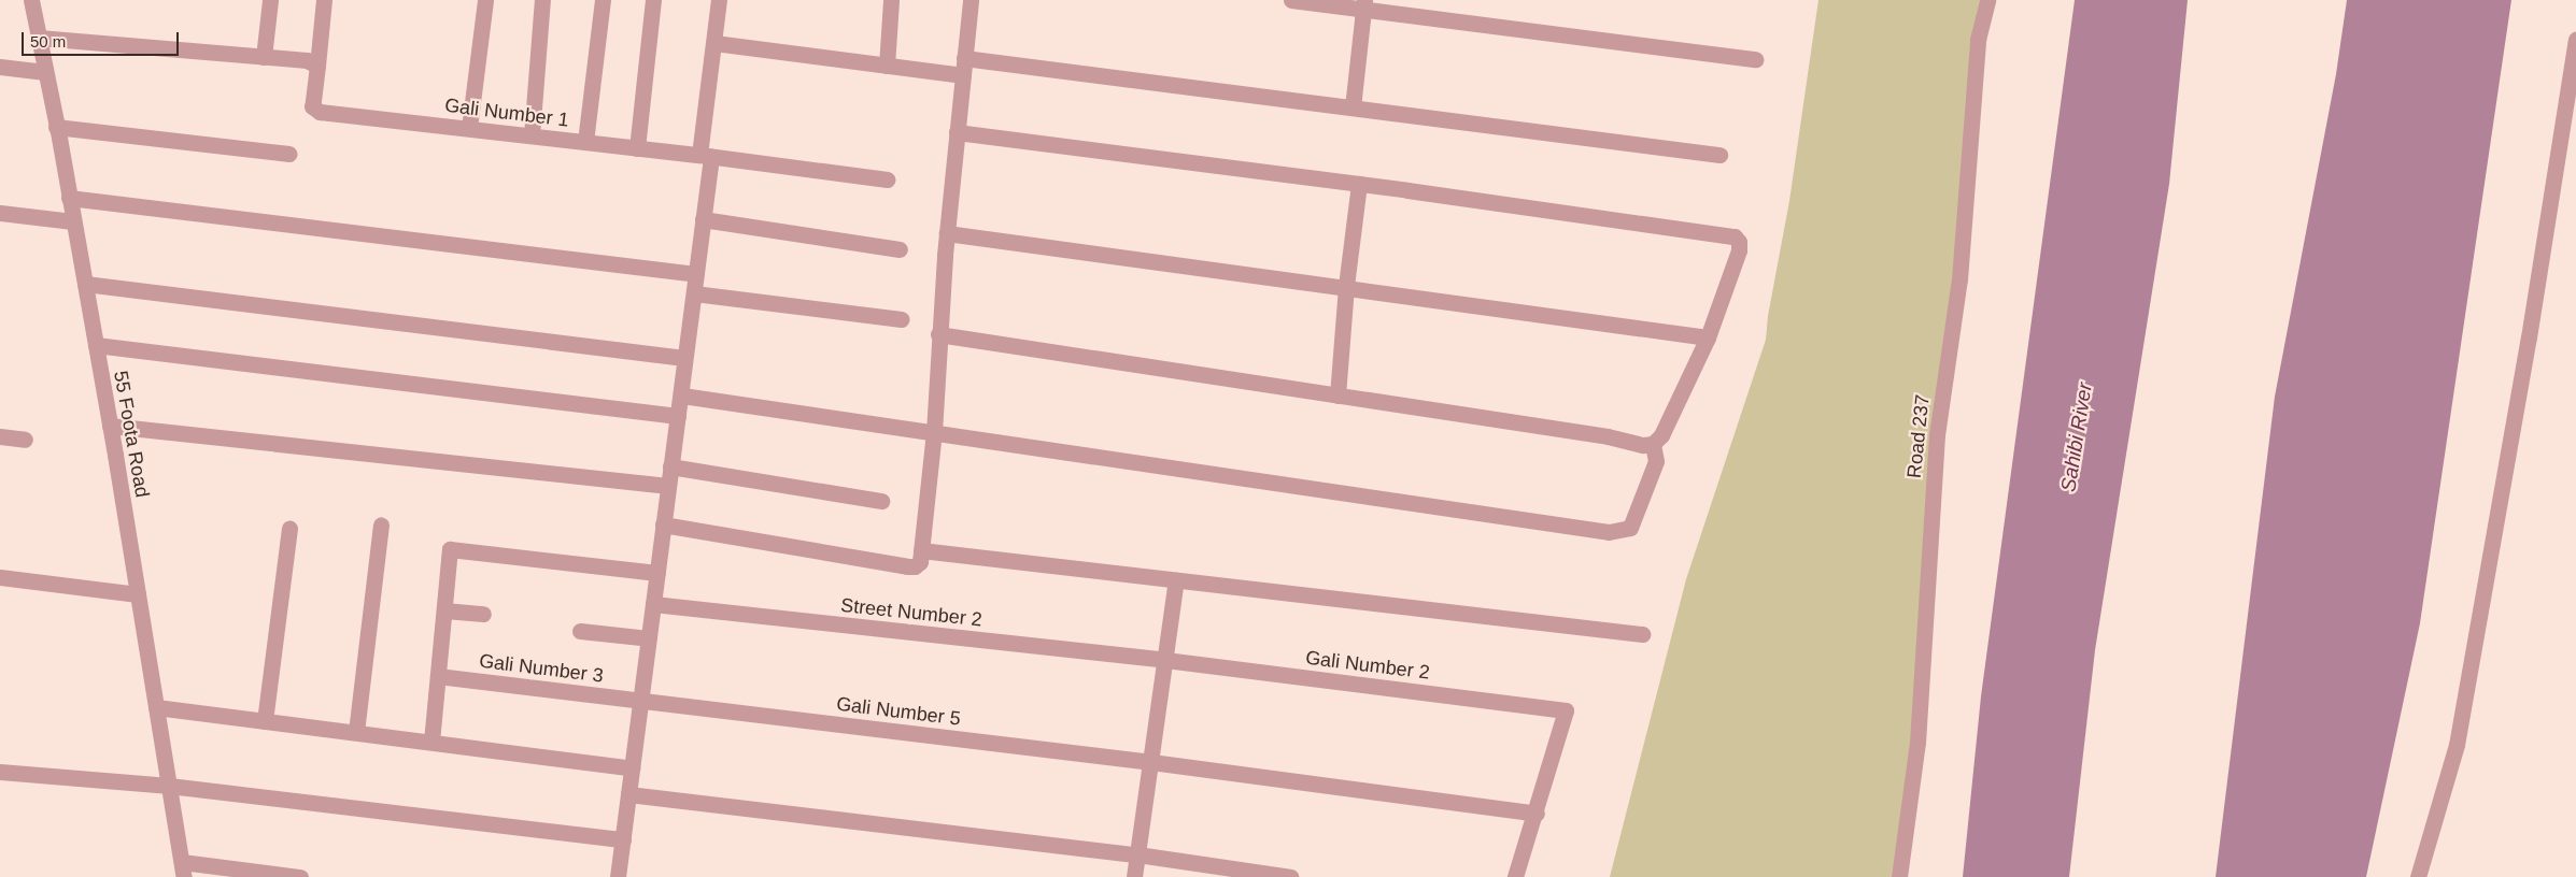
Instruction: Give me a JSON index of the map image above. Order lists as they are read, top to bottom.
{
  "streets": {
    "street": [
      "Gali Number 1",
      "55 Foota Road",
      "Road 237",
      "Street Number 2",
      "Gali Number 2",
      "Gali Number 3",
      "Gali Number 5"
    ]
  },
  "crossings": [
    ["Street Number 2", "Gali Number 2"],
    ["Gali Number 2", "Gali Number 5"],
    ["Gali Number 3", "Gali Number 5"]
  ],
  "water": ["Sahibi River"],
  "scale_bar": "50 m"
}
